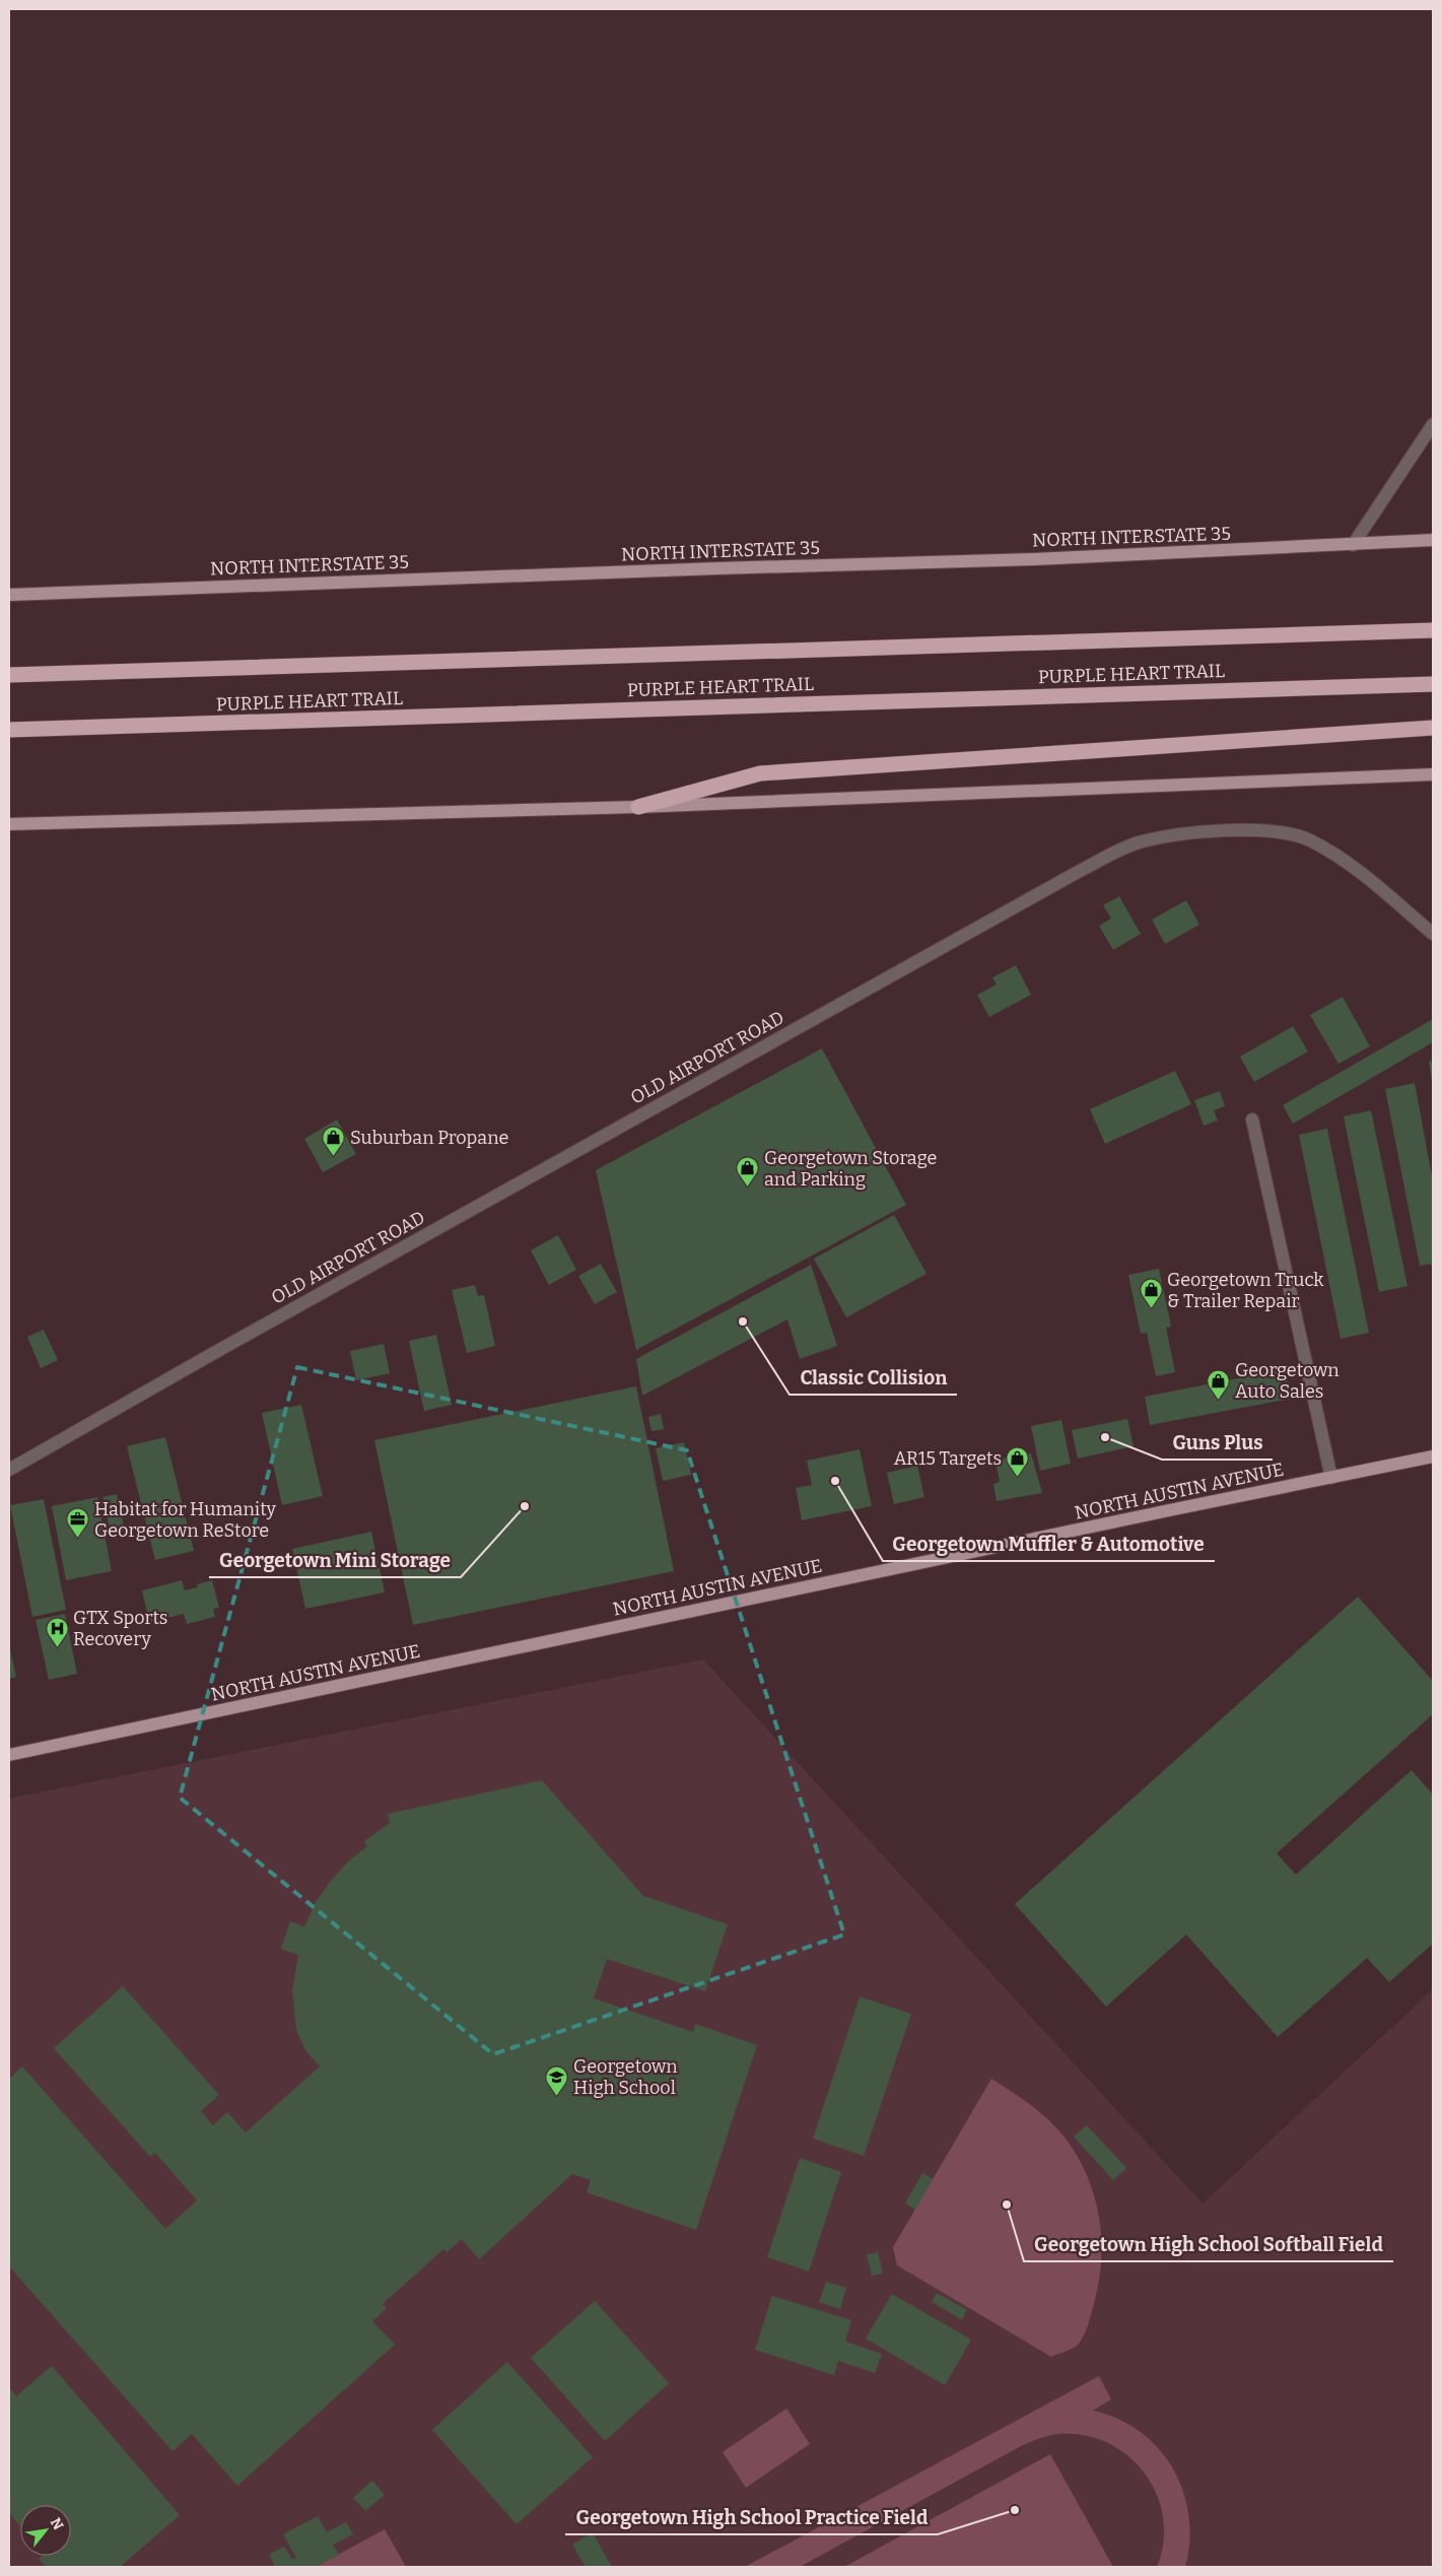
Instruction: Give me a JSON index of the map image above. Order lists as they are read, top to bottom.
{
  "streets": {
    "highway": ["PURPLE HEART TRAIL"],
    "main road": ["NORTH INTERSTATE 35", "NORTH AUSTIN AVENUE"],
    "street": ["OLD AIRPORT ROAD"]
  },
  "places": {
    "shop": [
      "Suburban Propane",
      "Georgetown Storage and Parking",
      "Georgetown Truck & Trailer Repair",
      "Georgetown Auto Sales",
      "AR15 Targets"
    ],
    "other": [
      "Classic Collision",
      "Guns Plus",
      "Georgetown Muffler & Automotive",
      "Georgetown Mini Storage",
      "Georgetown High School Softball Field",
      "Georgetown High School Practice Field"
    ],
    "office": ["Habitat for Humanity Georgetown ReStore"],
    "hospital": ["GTX Sports Recovery"],
    "school or university": ["Georgetown High School"]
  },
  "north": "top right"
}
